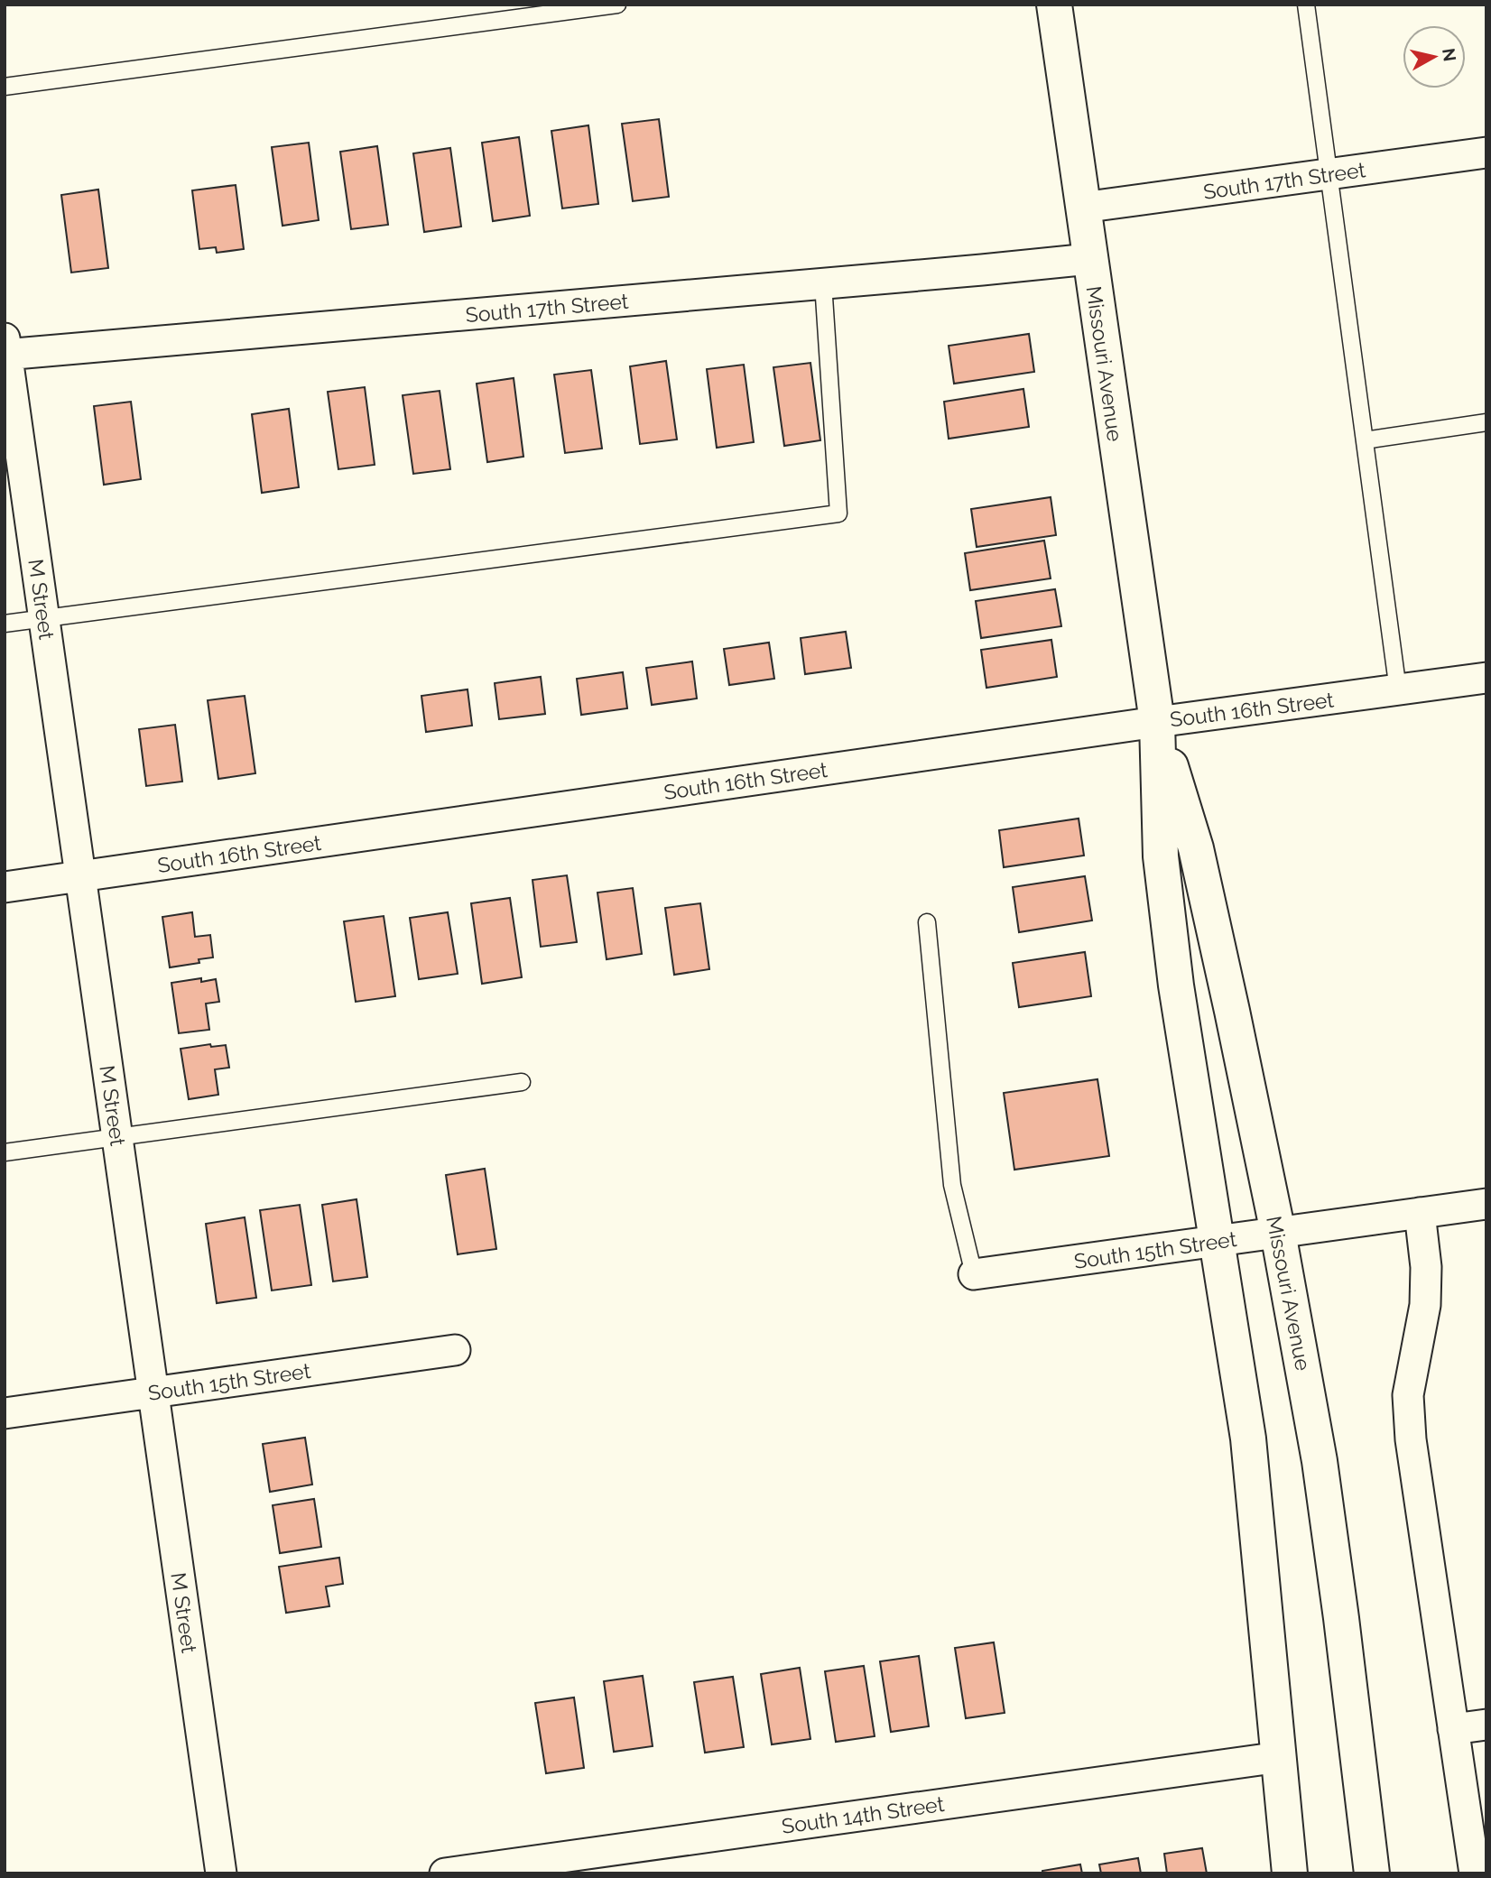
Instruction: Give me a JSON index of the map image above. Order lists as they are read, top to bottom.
{
  "streets": {
    "main road": ["Missouri Avenue"],
    "street": [
      "South 17th Street",
      "M Street",
      "South 16th Street",
      "South 15th Street",
      "South 14th Street"
    ]
  },
  "crossings": [
    ["South 17th Street", "Missouri Avenue"],
    ["South 17th Street", "M Street"],
    ["Missouri Avenue", "South 16th Street"],
    ["Missouri Avenue", "South 15th Street"],
    ["Missouri Avenue", "South 14th Street"],
    ["M Street", "South 16th Street"],
    ["M Street", "South 15th Street"]
  ],
  "north": "right"
}
